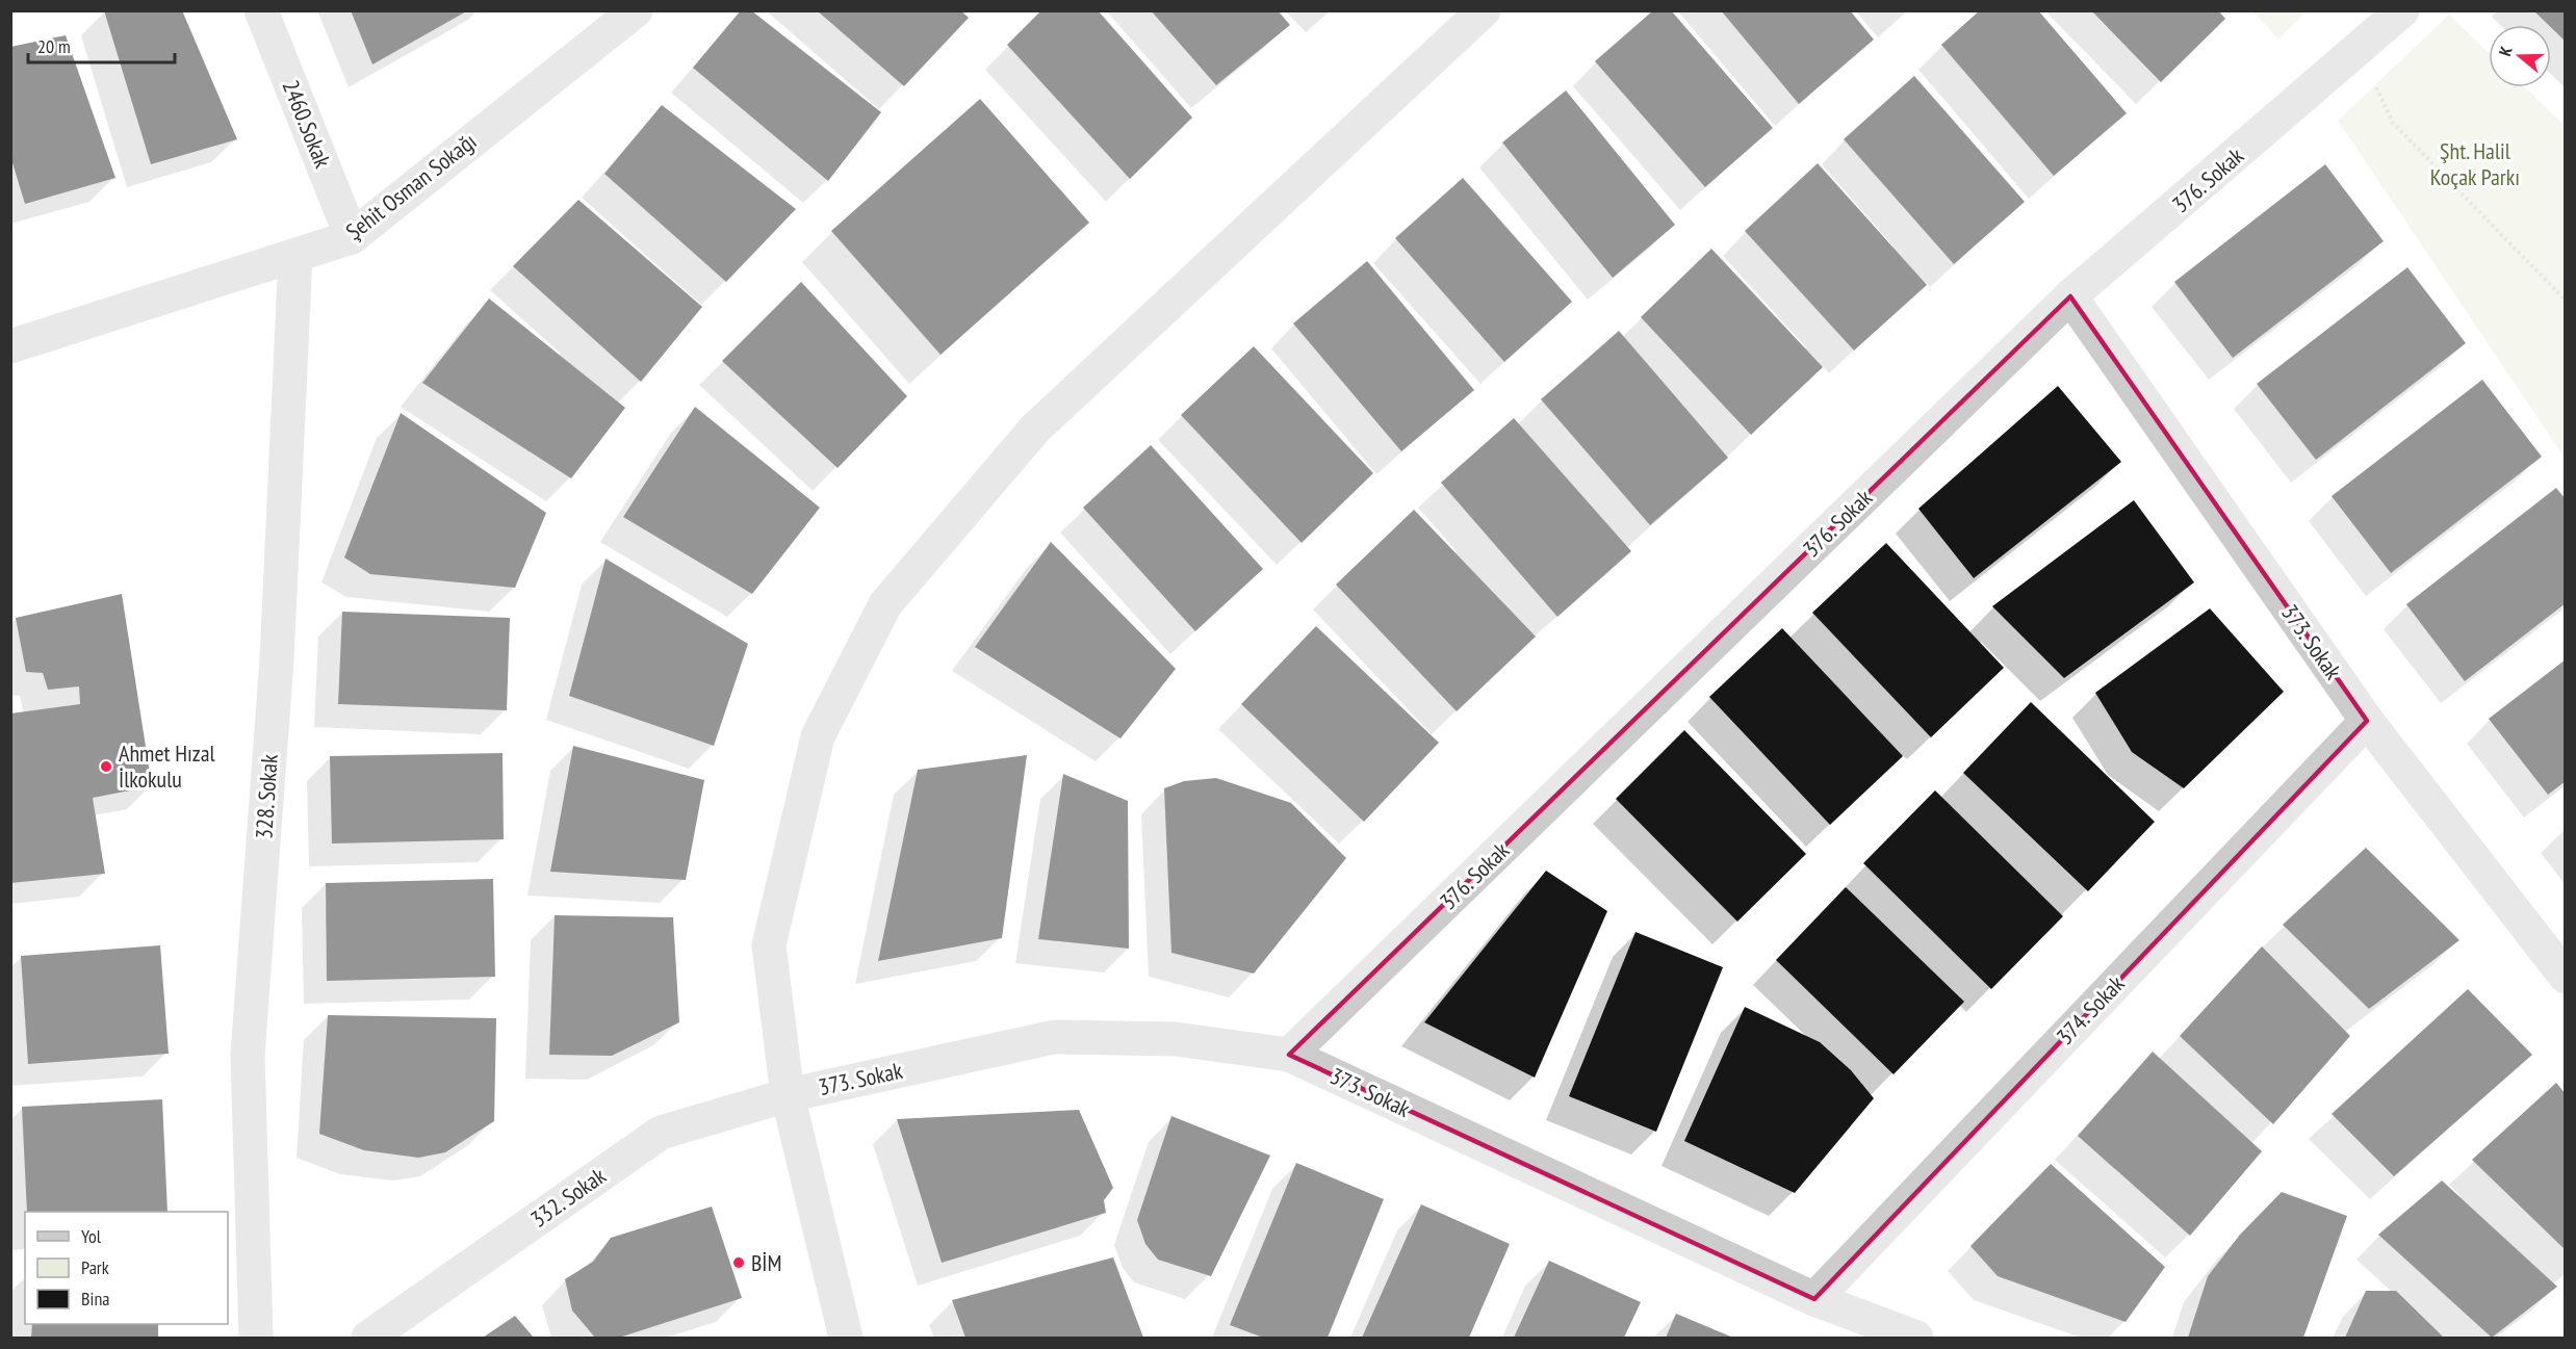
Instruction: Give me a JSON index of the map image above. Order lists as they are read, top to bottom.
{
  "streets": {
    "street": [
      "2460.Sokak",
      "376. Sokak",
      "Şehit Osman Sokağı",
      "373. Sokak",
      "328. Sokak",
      "374. Sokak",
      "332. Sokak"
    ]
  },
  "crossings": [
    ["2460.Sokak", "Şehit Osman Sokağı"],
    ["376. Sokak", "373. Sokak"],
    ["Şehit Osman Sokağı", "328. Sokak"],
    ["373. Sokak", "374. Sokak"],
    ["373. Sokak", "332. Sokak"]
  ],
  "parks": ["Şht. Halil Koçak Parkı"],
  "places": ["Ahmet Hızal İlkokulu", "BİM"],
  "legend": ["Yol", "Park", "Bina"],
  "scale_bar": "20 m",
  "north": "left"
}
